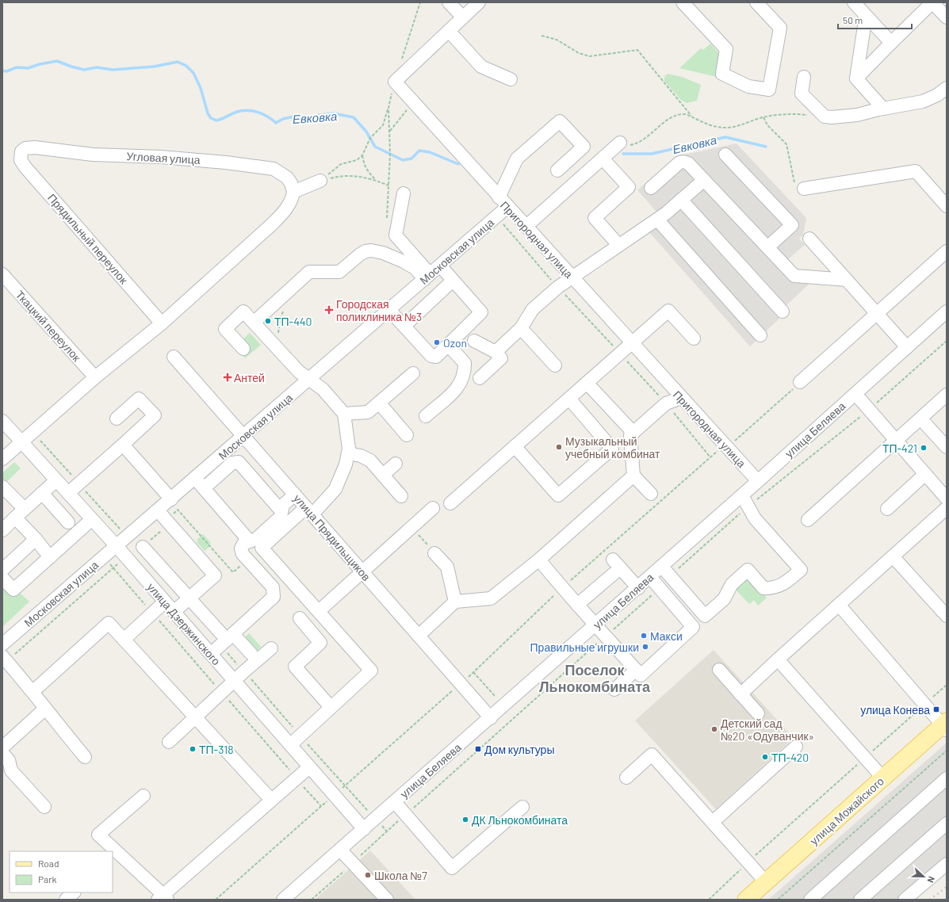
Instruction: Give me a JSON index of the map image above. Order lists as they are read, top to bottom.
{
  "streets": {
    "main road": ["улица Можайского"],
    "street": [
      "Угловая улица",
      "Прядильный переулок",
      "Пригородная улица",
      "Московская улица",
      "Ткацкий переулок",
      "улица Беляева",
      "улица Прядильщиков",
      "улица Дзержинского"
    ]
  },
  "crossings": [
    ["Угловая улица", "Прядильный переулок"],
    ["Пригородная улица", "Московская улица"],
    ["Пригородная улица", "улица Беляева"],
    ["Московская улица", "улица Прядильщиков"],
    ["Московская улица", "улица Дзержинского"],
    ["улица Беляева", "улица Прядильщиков"],
    ["улица Беляева", "улица Дзержинского"]
  ],
  "districts": ["Поселок Льнокомбината"],
  "water": ["Евковка"],
  "places": {
    "health": ["Городская поликлиника №3", "Антей"],
    "other": [
      "ТП-440",
      "Ozon",
      "Музыкальный учебный комбинат",
      "ТП-421",
      "Макси",
      "Правильные игрушки",
      "Детский сад №20 «Одуванчик»",
      "ТП-318",
      "ТП-420",
      "ДК Льнокомбината",
      "Школа №7"
    ],
    "transit": ["улица Конева", "Дом культуры"]
  },
  "legend": ["Road", "Park"],
  "scale_bar": "50 m",
  "north": "right"
}
